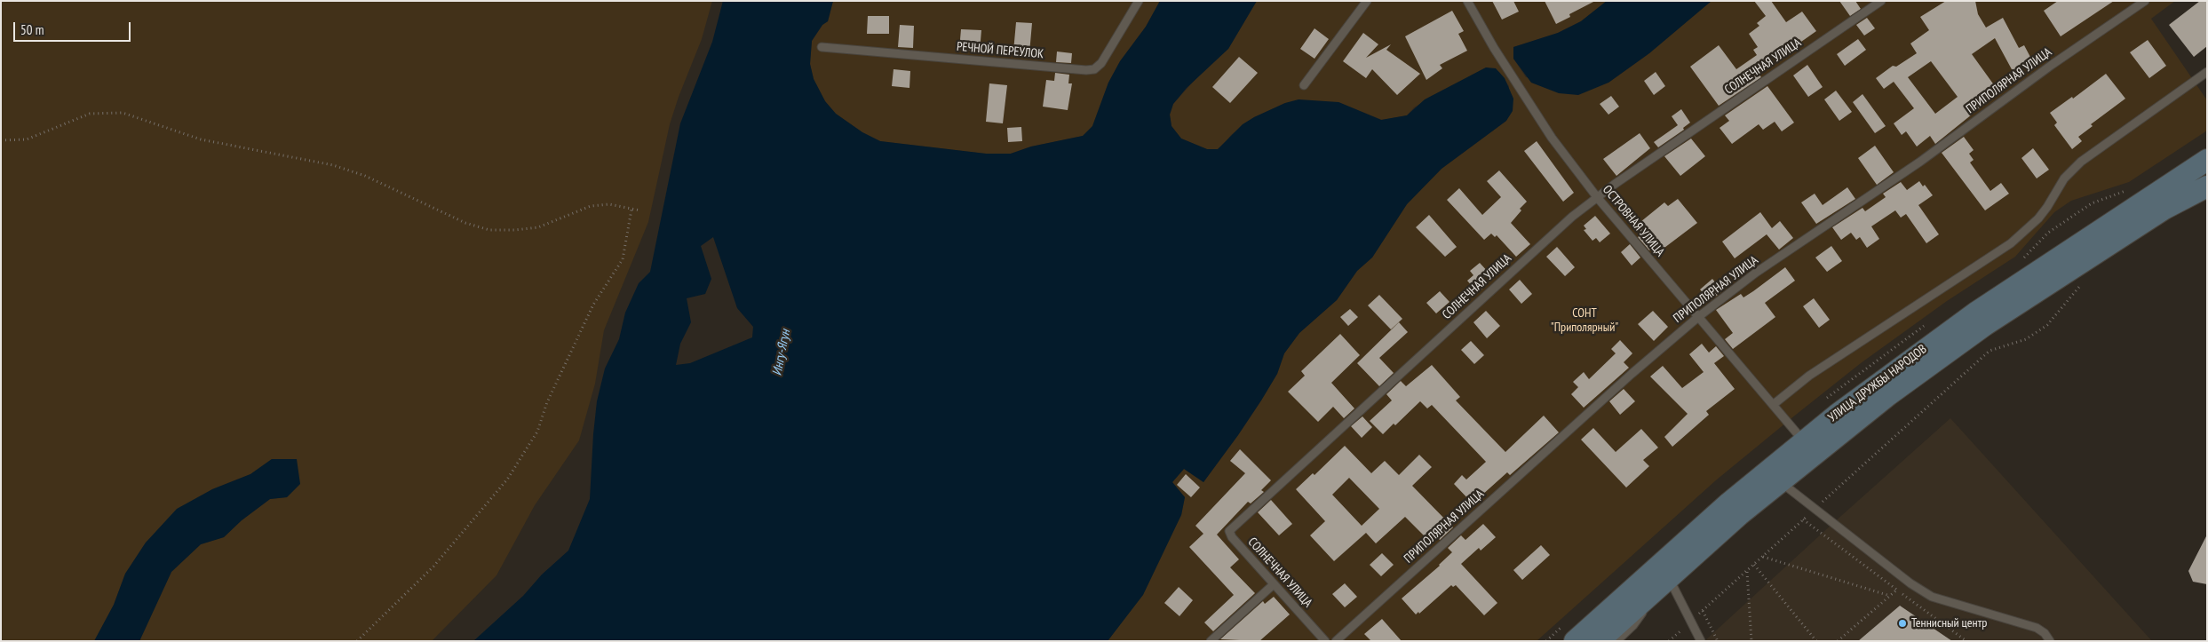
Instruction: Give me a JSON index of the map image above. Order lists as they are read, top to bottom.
{
  "streets": {
    "main road": ["УЛИЦА ДРУЖБЫ НАРОДОВ"],
    "lane": [
      "РЕЧНОЙ ПЕРЕУЛОК",
      "СОЛНЕЧНАЯ УЛИЦА",
      "ПРИПОЛЯРНАЯ УЛИЦА",
      "ОСТРОВНАЯ УЛИЦА"
    ]
  },
  "crossings": [
    ["СОЛНЕЧНАЯ УЛИЦА", "ОСТРОВНАЯ УЛИЦА"],
    ["ПРИПОЛЯРНАЯ УЛИЦА", "ОСТРОВНАЯ УЛИЦА"],
    ["ОСТРОВНАЯ УЛИЦА", "УЛИЦА ДРУЖБЫ НАРОДОВ"]
  ],
  "water": ["Ингу-Ягун"],
  "parks": ["СОНТ \"Приполярный\""],
  "places": ["Теннисный центр"],
  "scale_bar": "50 m"
}
